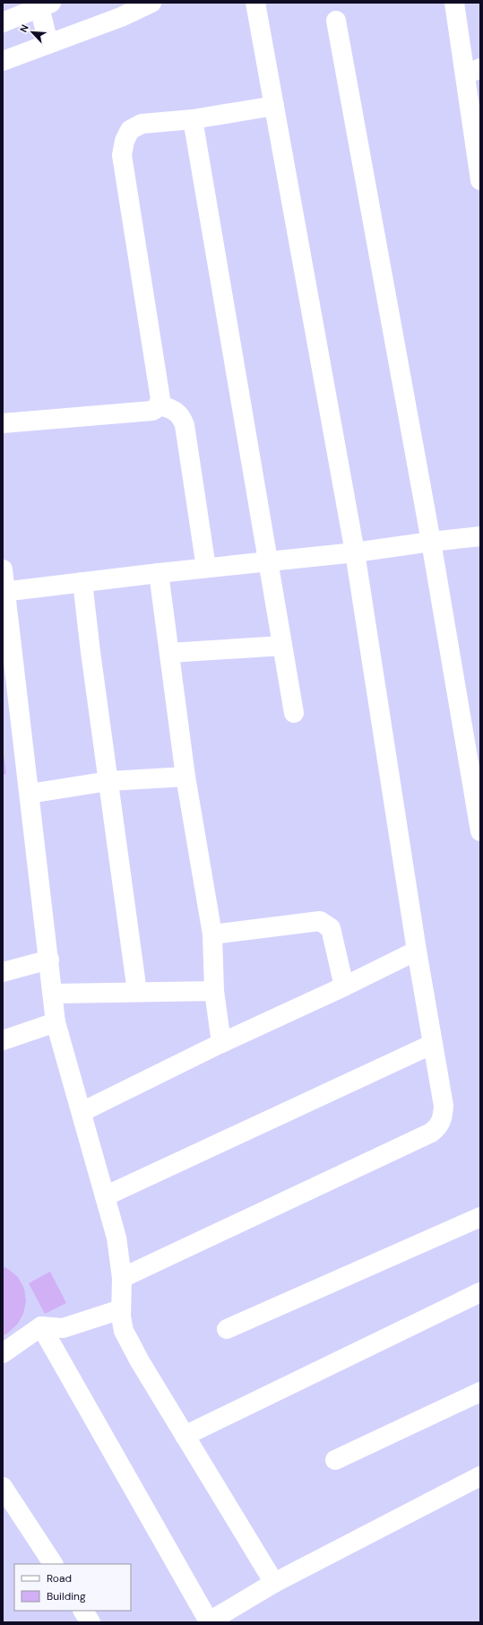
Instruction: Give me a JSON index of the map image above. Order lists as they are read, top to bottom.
{
  "legend": ["Road", "Building"],
  "north": "top left"
}
